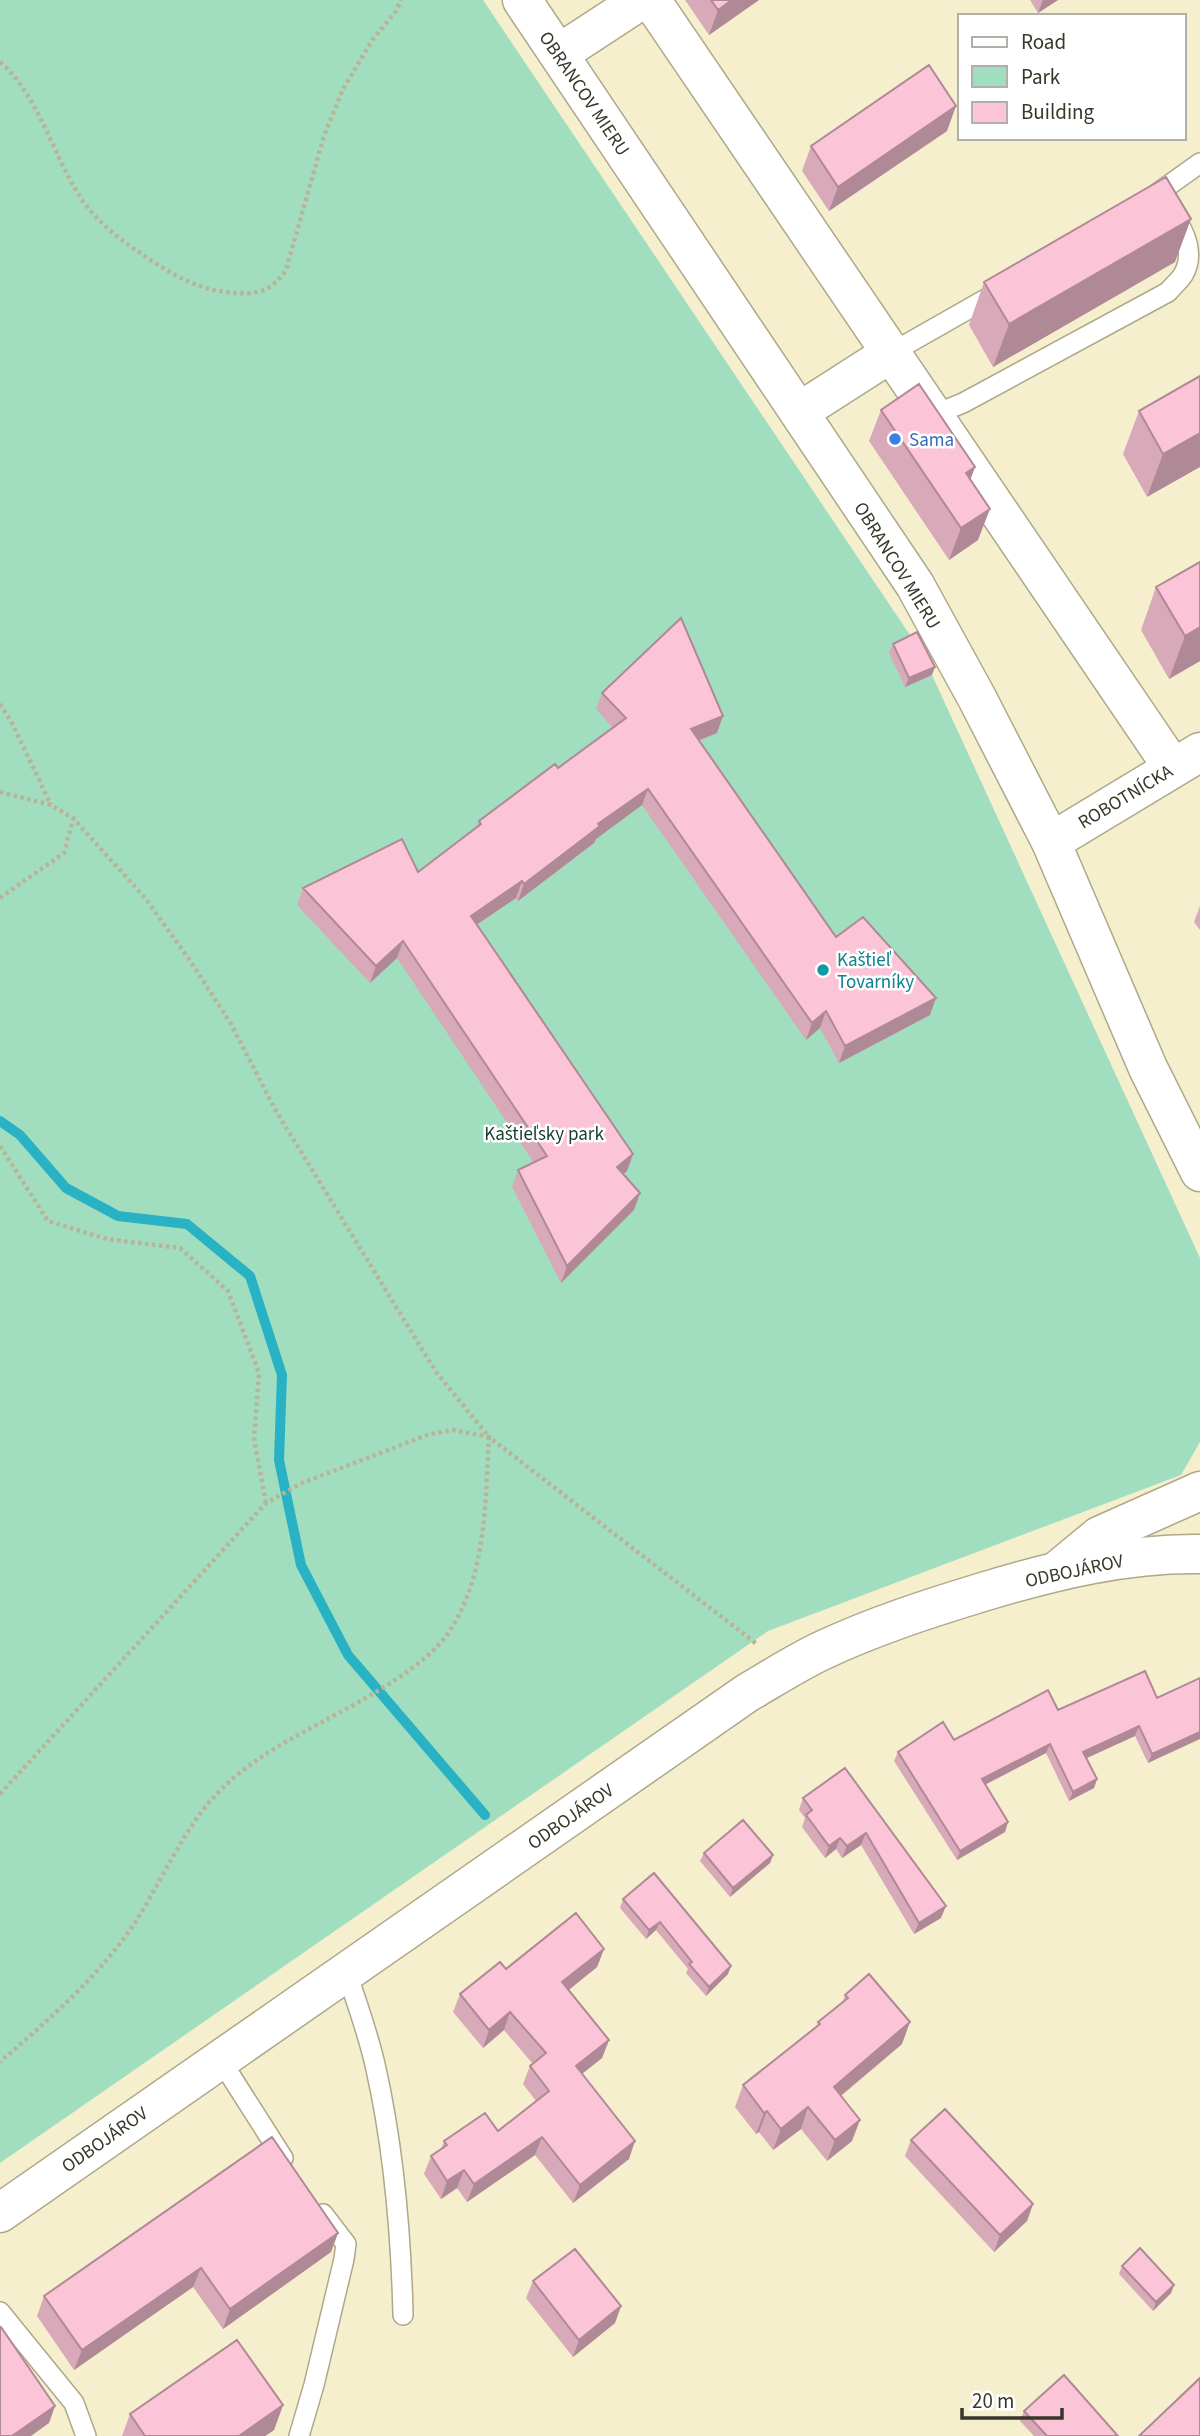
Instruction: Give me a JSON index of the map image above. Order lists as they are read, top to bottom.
{
  "streets": {
    "street": ["OBRANCOV MIERU", "ROBOTNÍCKA", "ODBOJÁROV"]
  },
  "crossings": [
    ["OBRANCOV MIERU", "ROBOTNÍCKA"]
  ],
  "parks": ["Kaštieľsky park"],
  "places": ["Sama", "Kaštieľ Tovarníky"],
  "legend": ["Road", "Park", "Building"],
  "scale_bar": "20 m"
}
